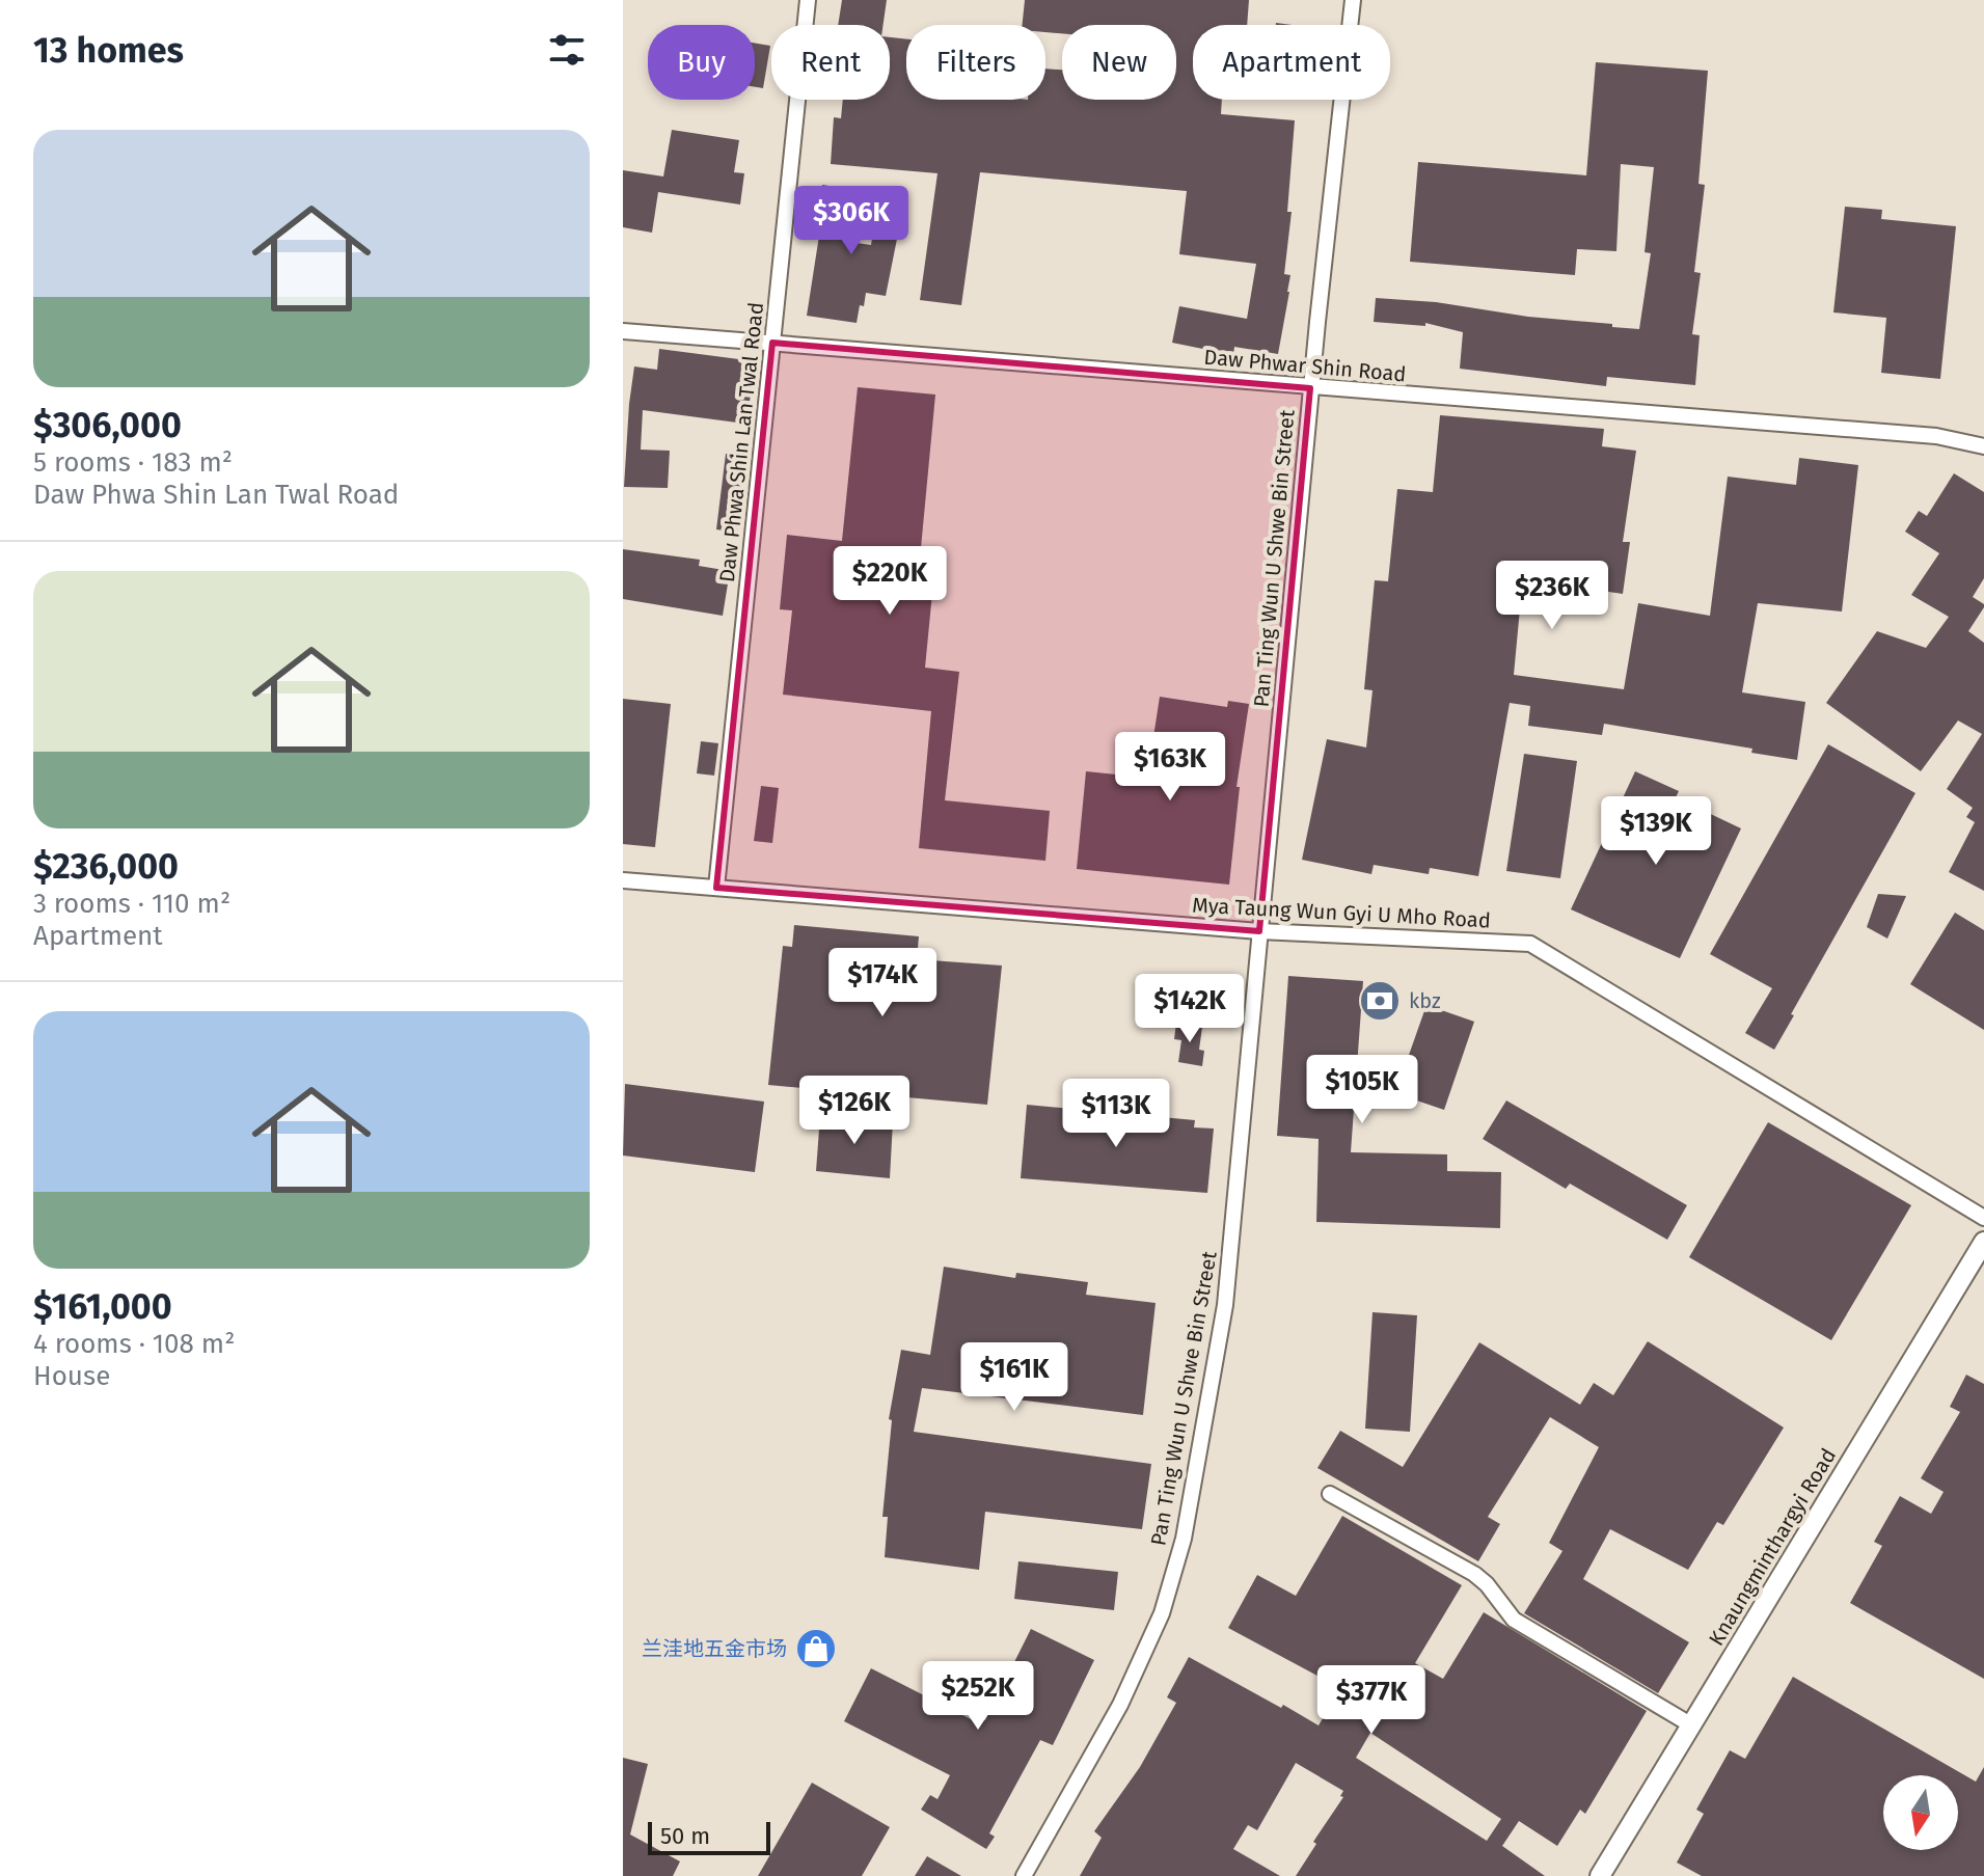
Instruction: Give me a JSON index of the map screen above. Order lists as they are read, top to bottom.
{
  "streets": {
    "street": [
      "Daw Phwar Shin Road",
      "Daw Phwa Shin Lan Twal Road",
      "Pan Ting Wun U Shwe Bin Street",
      "Mya Taung Wun Gyi U Mho Road",
      "Knaungminthargyi Road"
    ]
  },
  "crossings": [
    ["Daw Phwar Shin Road", "Daw Phwa Shin Lan Twal Road"],
    ["Daw Phwar Shin Road", "Pan Ting Wun U Shwe Bin Street"],
    ["Daw Phwa Shin Lan Twal Road", "Mya Taung Wun Gyi U Mho Road"],
    ["Pan Ting Wun U Shwe Bin Street", "Mya Taung Wun Gyi U Mho Road"]
  ],
  "places": {
    "bank": ["kbz"],
    "shop": ["兰洼地五金市场"]
  },
  "scale_bar": "50 m",
  "north": "bottom",
  "page": {
    "heading": "13 homes",
    "chip": [
      "Buy",
      "Rent",
      "Filters",
      "New",
      "Apartment"
    ],
    "list": [
      {
        "name": "$306,000",
        "note": "5 rooms · 183 m² · Daw Phwa Shin Lan Twal Road"
      },
      {
        "name": "$236,000",
        "note": "3 rooms · 110 m² · Apartment"
      },
      {
        "name": "$161,000",
        "note": "4 rooms · 108 m² · House"
      }
    ],
    "price": [
      "$306K",
      "$220K",
      "$236K",
      "$163K",
      "$139K",
      "$174K",
      "$142K",
      "$105K",
      "$126K",
      "$113K",
      "$161K",
      "$252K",
      "$377K"
    ],
    "scale": "50 m"
  }
}
